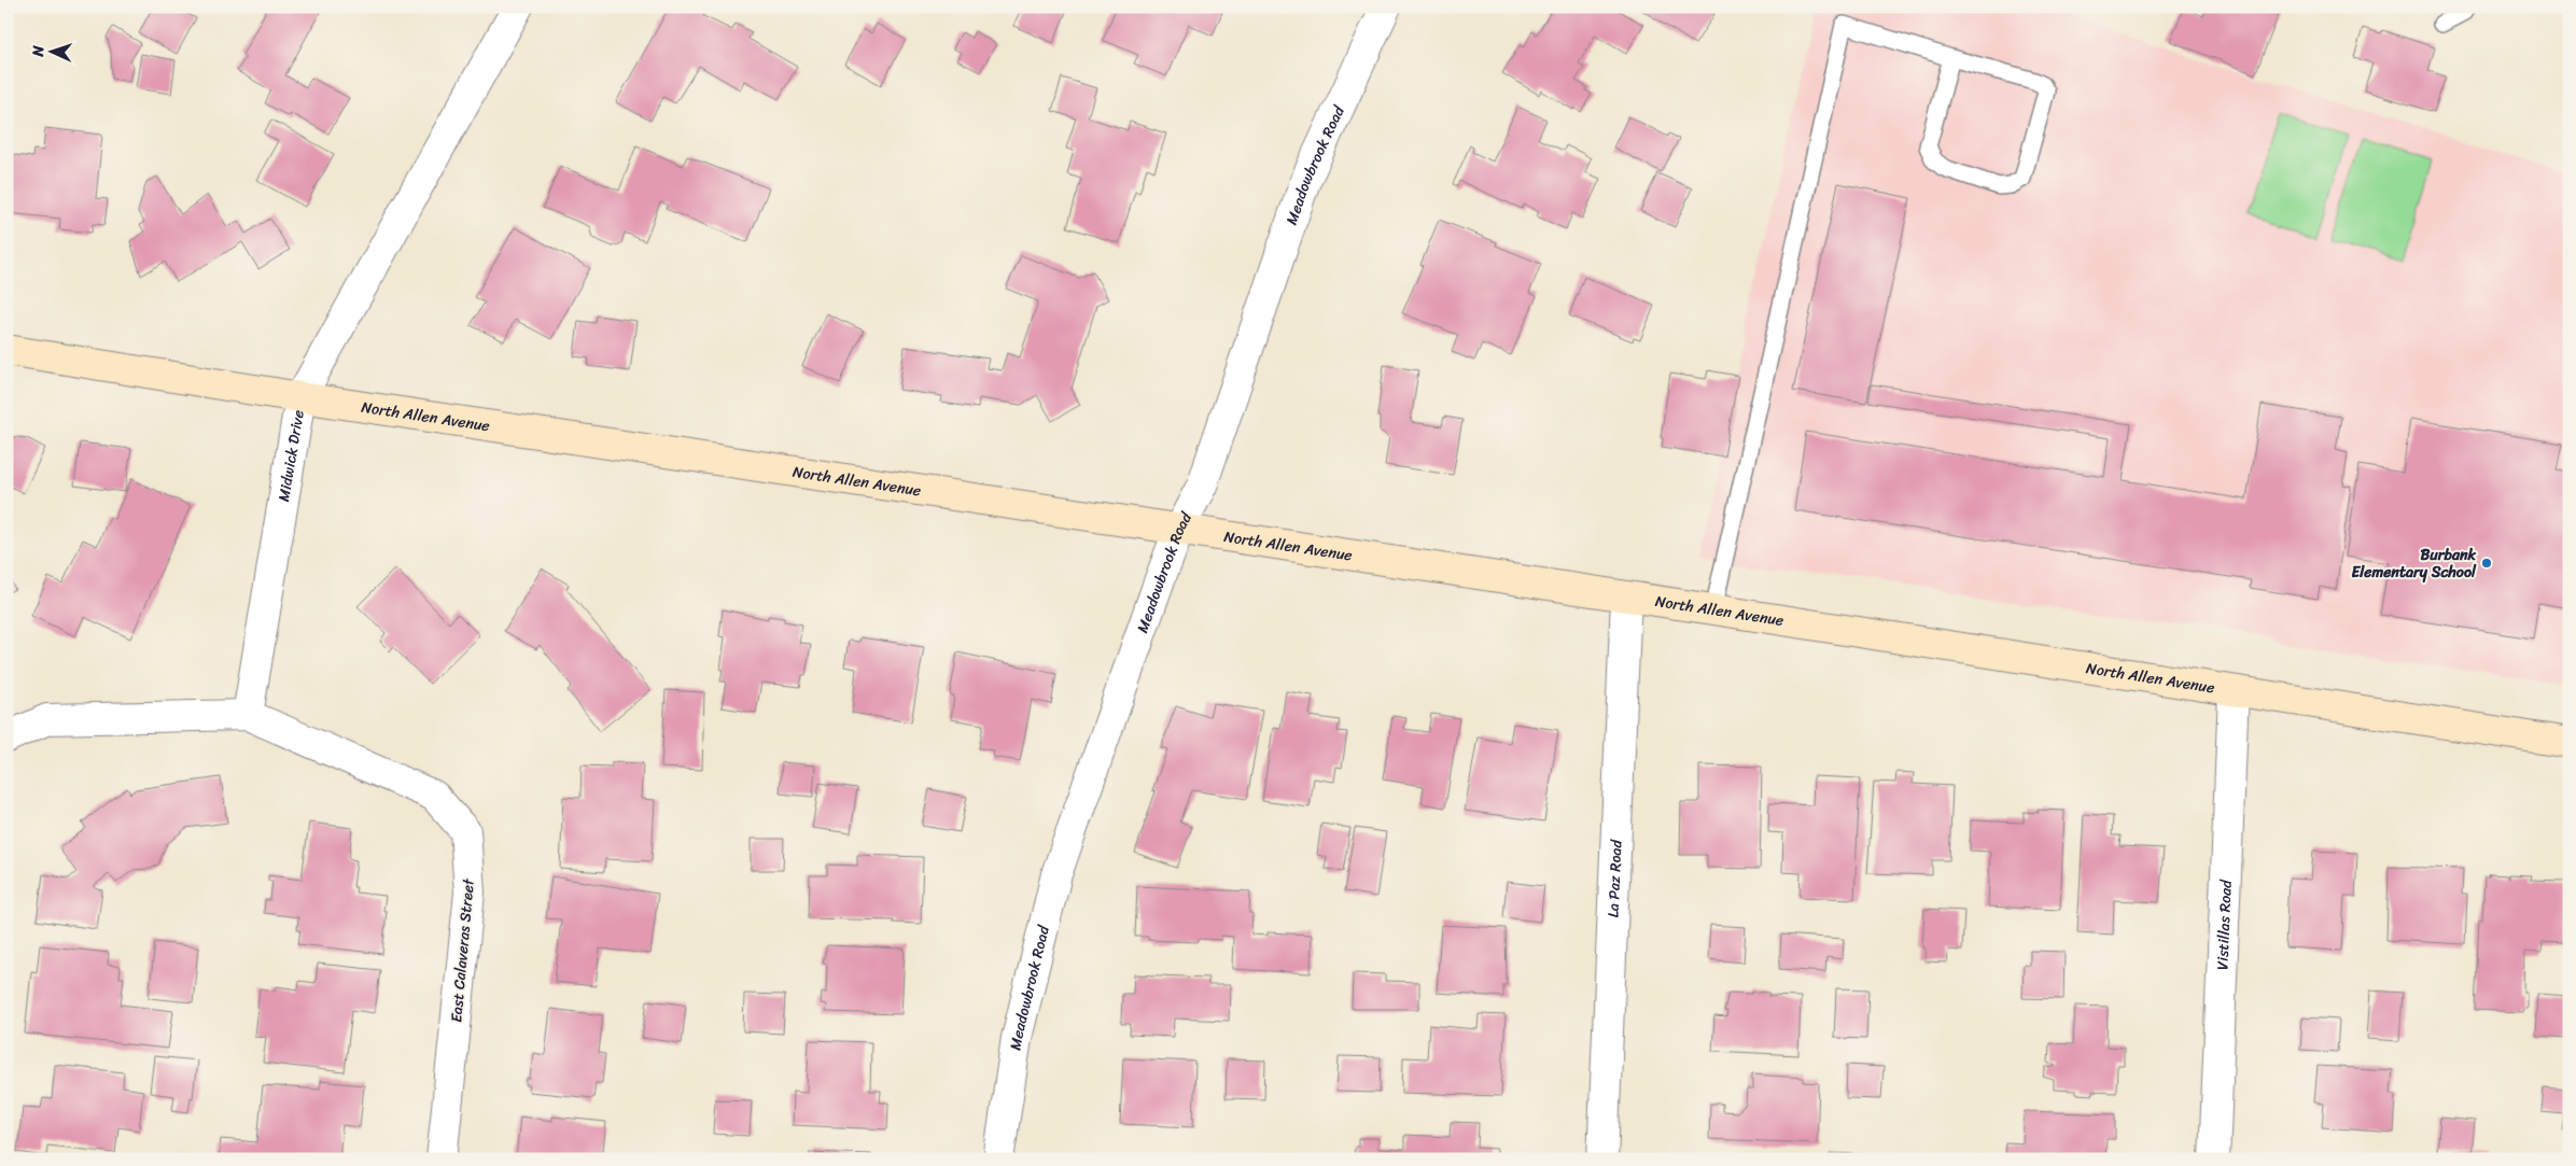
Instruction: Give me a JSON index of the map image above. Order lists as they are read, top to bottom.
{
  "streets": {
    "street": [
      "Meadowbrook Road",
      "North Allen Avenue",
      "Midwick Drive",
      "La Paz Road",
      "Vistillas Road",
      "East Calaveras Street"
    ]
  },
  "crossings": [
    ["Meadowbrook Road", "North Allen Avenue"],
    ["North Allen Avenue", "Midwick Drive"],
    ["North Allen Avenue", "La Paz Road"],
    ["North Allen Avenue", "Vistillas Road"],
    ["Midwick Drive", "East Calaveras Street"]
  ],
  "places": ["Burbank Elementary School"],
  "north": "left"
}
